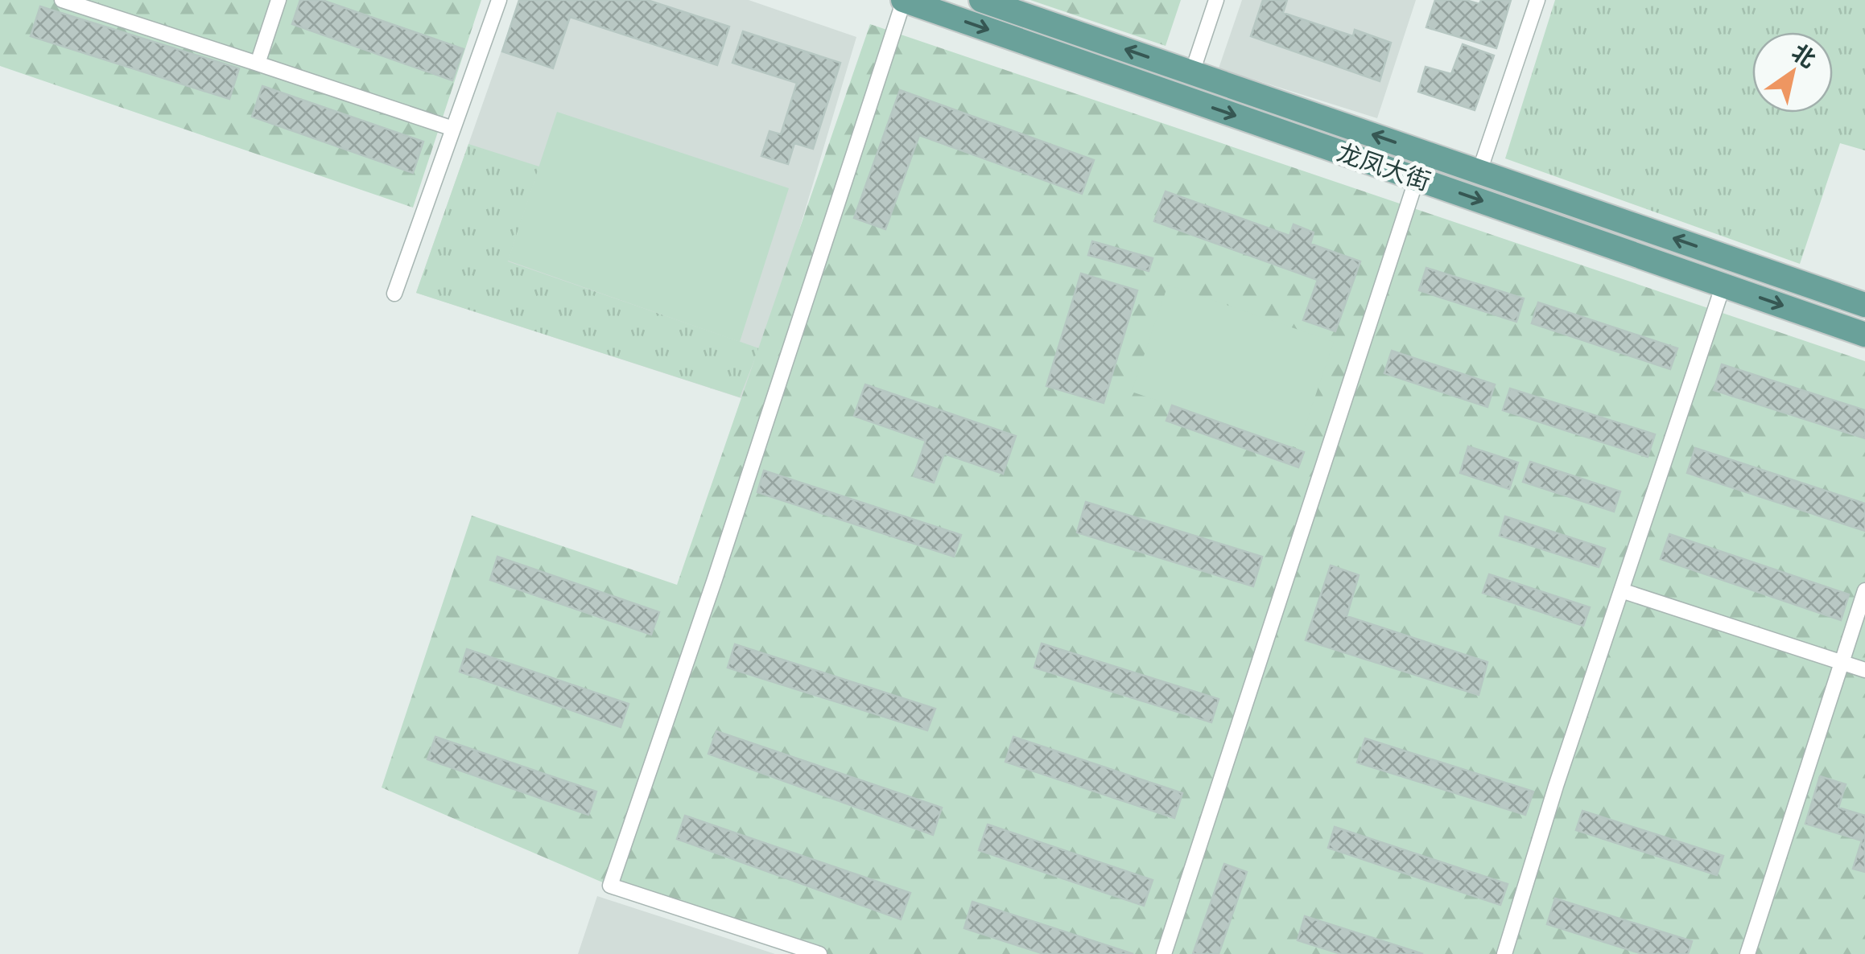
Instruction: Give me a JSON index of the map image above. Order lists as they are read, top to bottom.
{
  "streets": {
    "main road": ["龙凤大街"]
  },
  "north": "top right"
}
